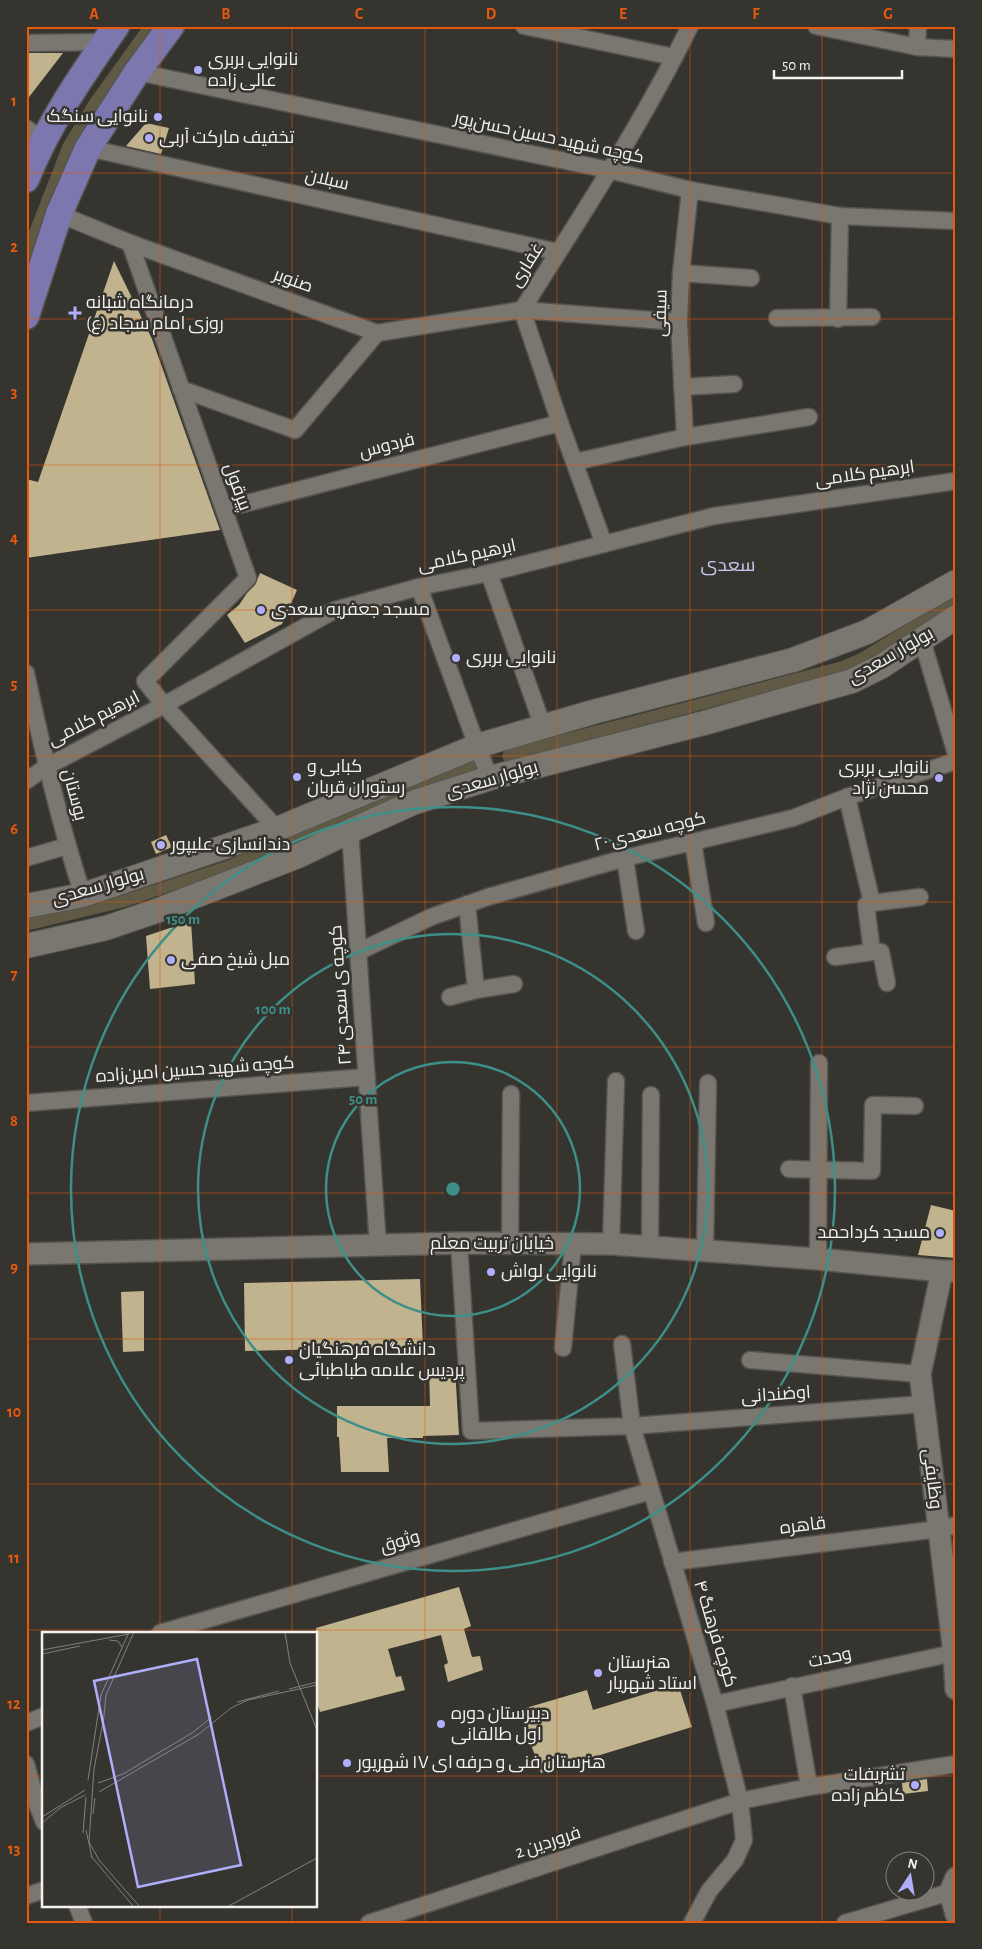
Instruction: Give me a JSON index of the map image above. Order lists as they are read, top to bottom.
{
  "streets": {
    "main road": ["بولوار سعدی"],
    "street": [
      "کوچه شهید حسین حسن‌پور",
      "سبلان",
      "غفاری",
      "صنوبر",
      "سیفی",
      "فردوس",
      "ابرهیم کلامی",
      "پیرقول",
      "بوستان",
      "کوچه سعدی ۲۰",
      "کوچه ی سعدی ۲۴",
      "کوچه شهید حسین امین‌زاده",
      "خیابان تربیت معلم",
      "اوضندانی",
      "وظایفی",
      "قاهره",
      "وثوق",
      "کوچه فرهنگ ۴",
      "وحدت",
      "فروردین 2"
    ]
  },
  "crossings": [
    ["کوچه شهید حسین حسن‌پور", "غفاری"],
    ["کوچه شهید حسین حسن‌پور", "سیفی"],
    ["سبلان", "غفاری"],
    ["غفاری", "صنوبر"],
    ["غفاری", "فردوس"],
    ["غفاری", "ابرهیم کلامی"],
    ["صنوبر", "سیفی"],
    ["صنوبر", "پیرقول"],
    ["فردوس", "پیرقول"],
    ["ابرهیم کلامی", "پیرقول"],
    ["ابرهیم کلامی", "بوستان"],
    ["بولوار سعدی", "بوستان"],
    ["بولوار سعدی", "کوچه ی سعدی ۲۴"],
    ["کوچه سعدی ۲۰", "کوچه ی سعدی ۲۴"],
    ["کوچه ی سعدی ۲۴", "کوچه شهید حسین امین‌زاده"],
    ["کوچه ی سعدی ۲۴", "خیابان تربیت معلم"],
    ["خیابان تربیت معلم", "اوضندانی"],
    ["خیابان تربیت معلم", "وظایفی"],
    ["اوضندانی", "وظایفی"],
    ["اوضندانی", "کوچه فرهنگ ۴"],
    ["وظایفی", "قاهره"],
    ["وظایفی", "وحدت"],
    ["قاهره", "کوچه فرهنگ ۴"],
    ["وثوق", "کوچه فرهنگ ۴"],
    ["کوچه فرهنگ ۴", "وحدت"],
    ["کوچه فرهنگ ۴", "فروردین 2"]
  ],
  "districts": ["سعدی"],
  "places": {
    "other": [
      "نانوایی بربری عالی زاده",
      "نانوایی سنگک",
      "تخفیف مارکت آربی",
      "مسجد جعفریه سعدی",
      "نانوایی بربری",
      "کبابی و رستوران قربان",
      "نانوایی بربری محسن نژاد",
      "دندانسازی علیپور",
      "مبل شیخ صفی",
      "مسجد کرداحمد",
      "نانوایی لواش",
      "دانشگاه فرهنگیان پردیس علامه طباطبائی",
      "هنرستان استاد شهریار",
      "دبیرستان دوره اول طالقانی",
      "هنرستان فنی و حرفه ای ۱۷ شهریور",
      "تشریفات کاظم زاده"
    ],
    "health": ["درمانگاه شبانه روزی امام سجاد (ع)"]
  },
  "scale_bar": "50 m",
  "north": "top",
  "grid": {
    "columns": [
      "A",
      "B",
      "C",
      "D",
      "E",
      "F",
      "G"
    ],
    "rows": [
      "1",
      "2",
      "3",
      "4",
      "5",
      "6",
      "7",
      "8",
      "9",
      "10",
      "11",
      "12",
      "13"
    ]
  },
  "rings": ["150 m", "100 m", "50 m"]
}
